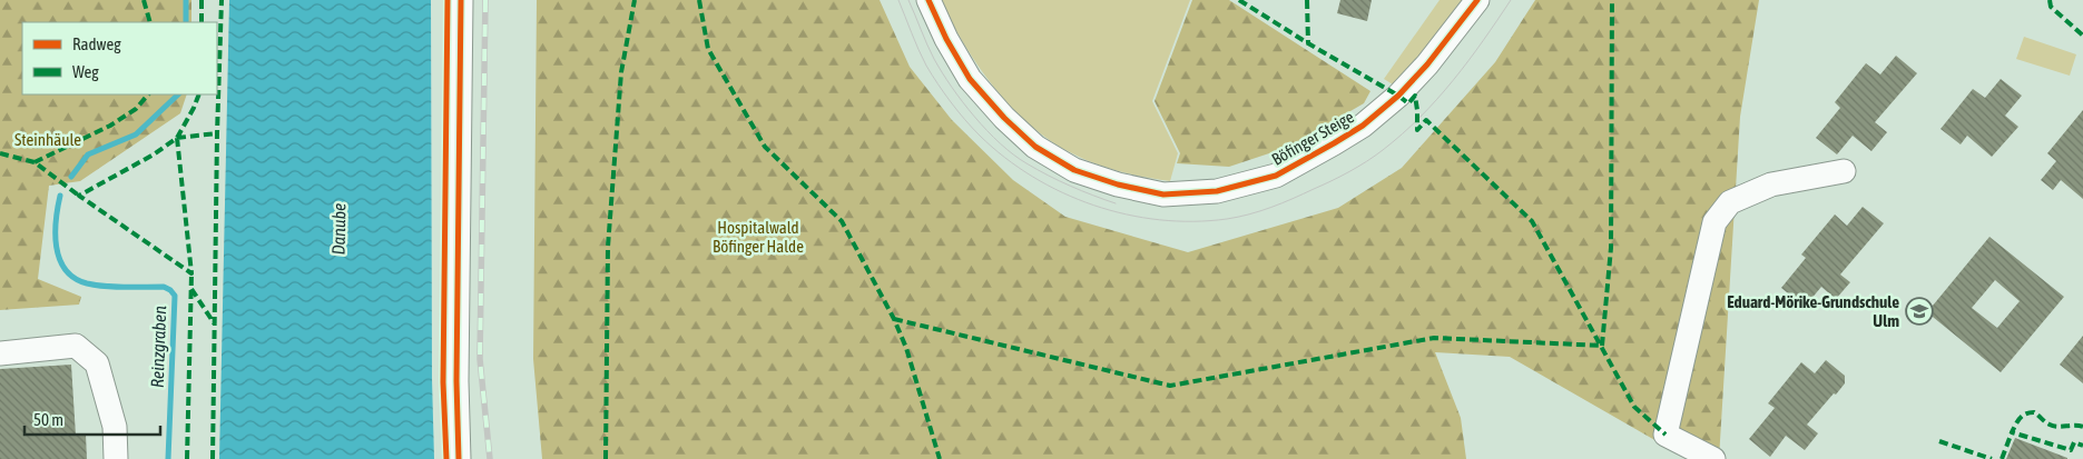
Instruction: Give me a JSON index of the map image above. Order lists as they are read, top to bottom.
{
  "streets": {
    "street": ["Böfinger Steige"]
  },
  "water": ["Danube", "Reinzgraben"],
  "parks": ["Steinhäule", "Hospitalwald Böfinger Halde"],
  "places": {
    "school or university": ["Eduard-Mörike-Grundschule Ulm"]
  },
  "legend": ["Radweg", "Weg"],
  "scale_bar": "50 m"
}
